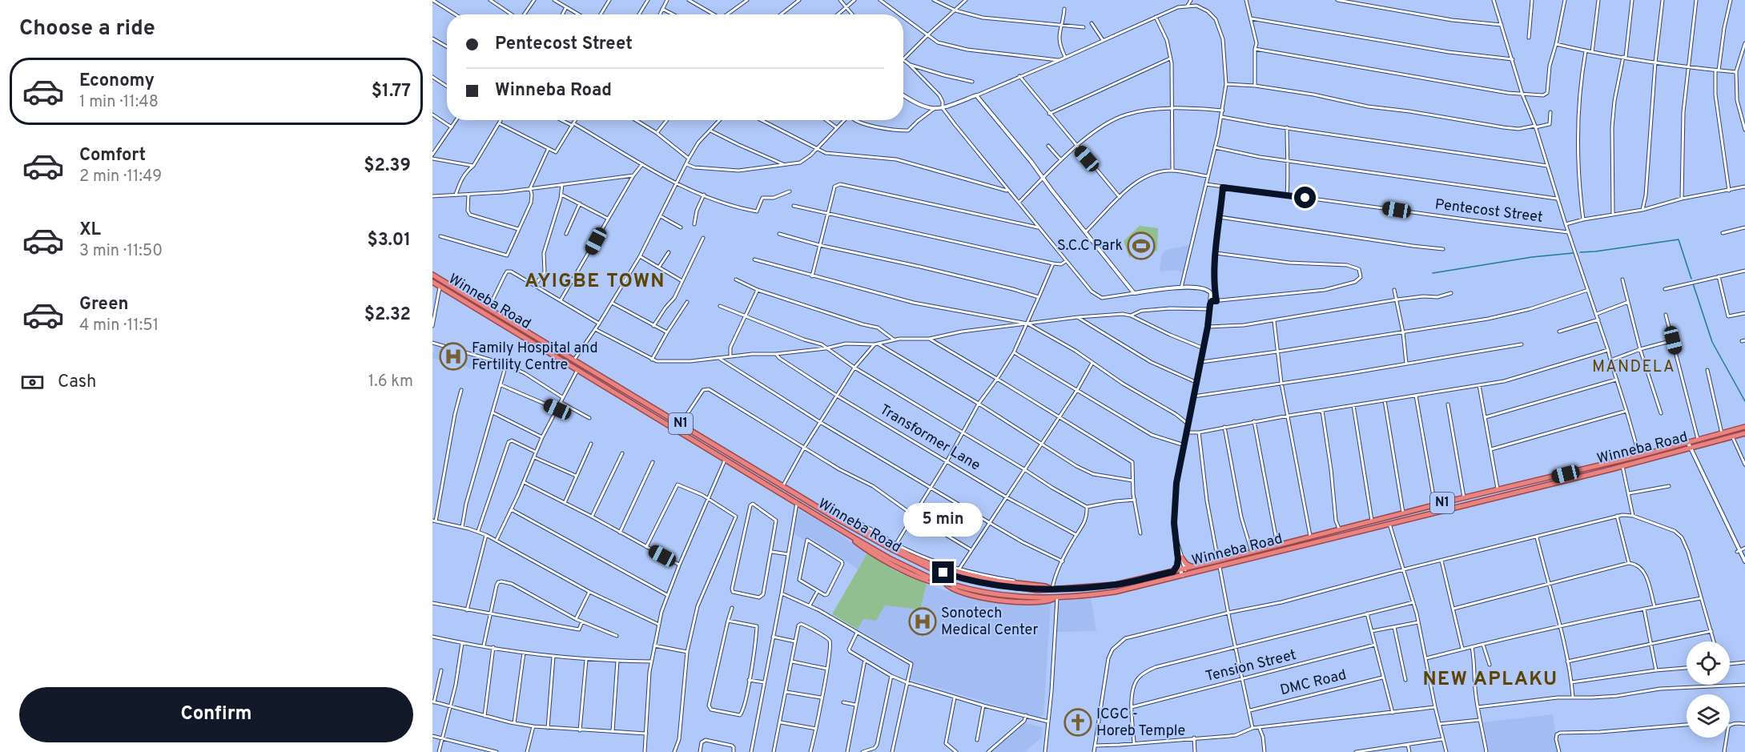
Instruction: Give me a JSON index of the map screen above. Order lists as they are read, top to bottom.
{
  "streets": {
    "highway": ["Winneba Road", "N1"],
    "street": [
      "Pentecost Street",
      "Transformer Lane",
      "Tension Street",
      "DMC Road"
    ]
  },
  "districts": ["AYIGBE TOWN", "MANDELA", "NEW APLAKU"],
  "places": {
    "sports": ["S.C.C Park"],
    "hospital": ["Family Hospital and Fertility Centre", "Sonotech Medical Center"],
    "church": ["ICGC - Horeb Temple"]
  },
  "page": {
    "heading": "Choose a ride",
    "banner": ["Pentecost Street", "Winneba Road"],
    "list": [
      {
        "name": "Economy",
        "note": "1 min · 11:48",
        "value": "$1.77"
      },
      {
        "name": "Comfort",
        "note": "2 min · 11:49",
        "value": "$2.39"
      },
      {
        "name": "XL",
        "note": "3 min · 11:50",
        "value": "$3.01"
      },
      {
        "name": "Green",
        "note": "4 min · 11:51",
        "value": "$2.32"
      }
    ],
    "pay": ["Cash", "1.6 km"],
    "bubble": "5 min",
    "buttons": "Confirm"
  }
}
